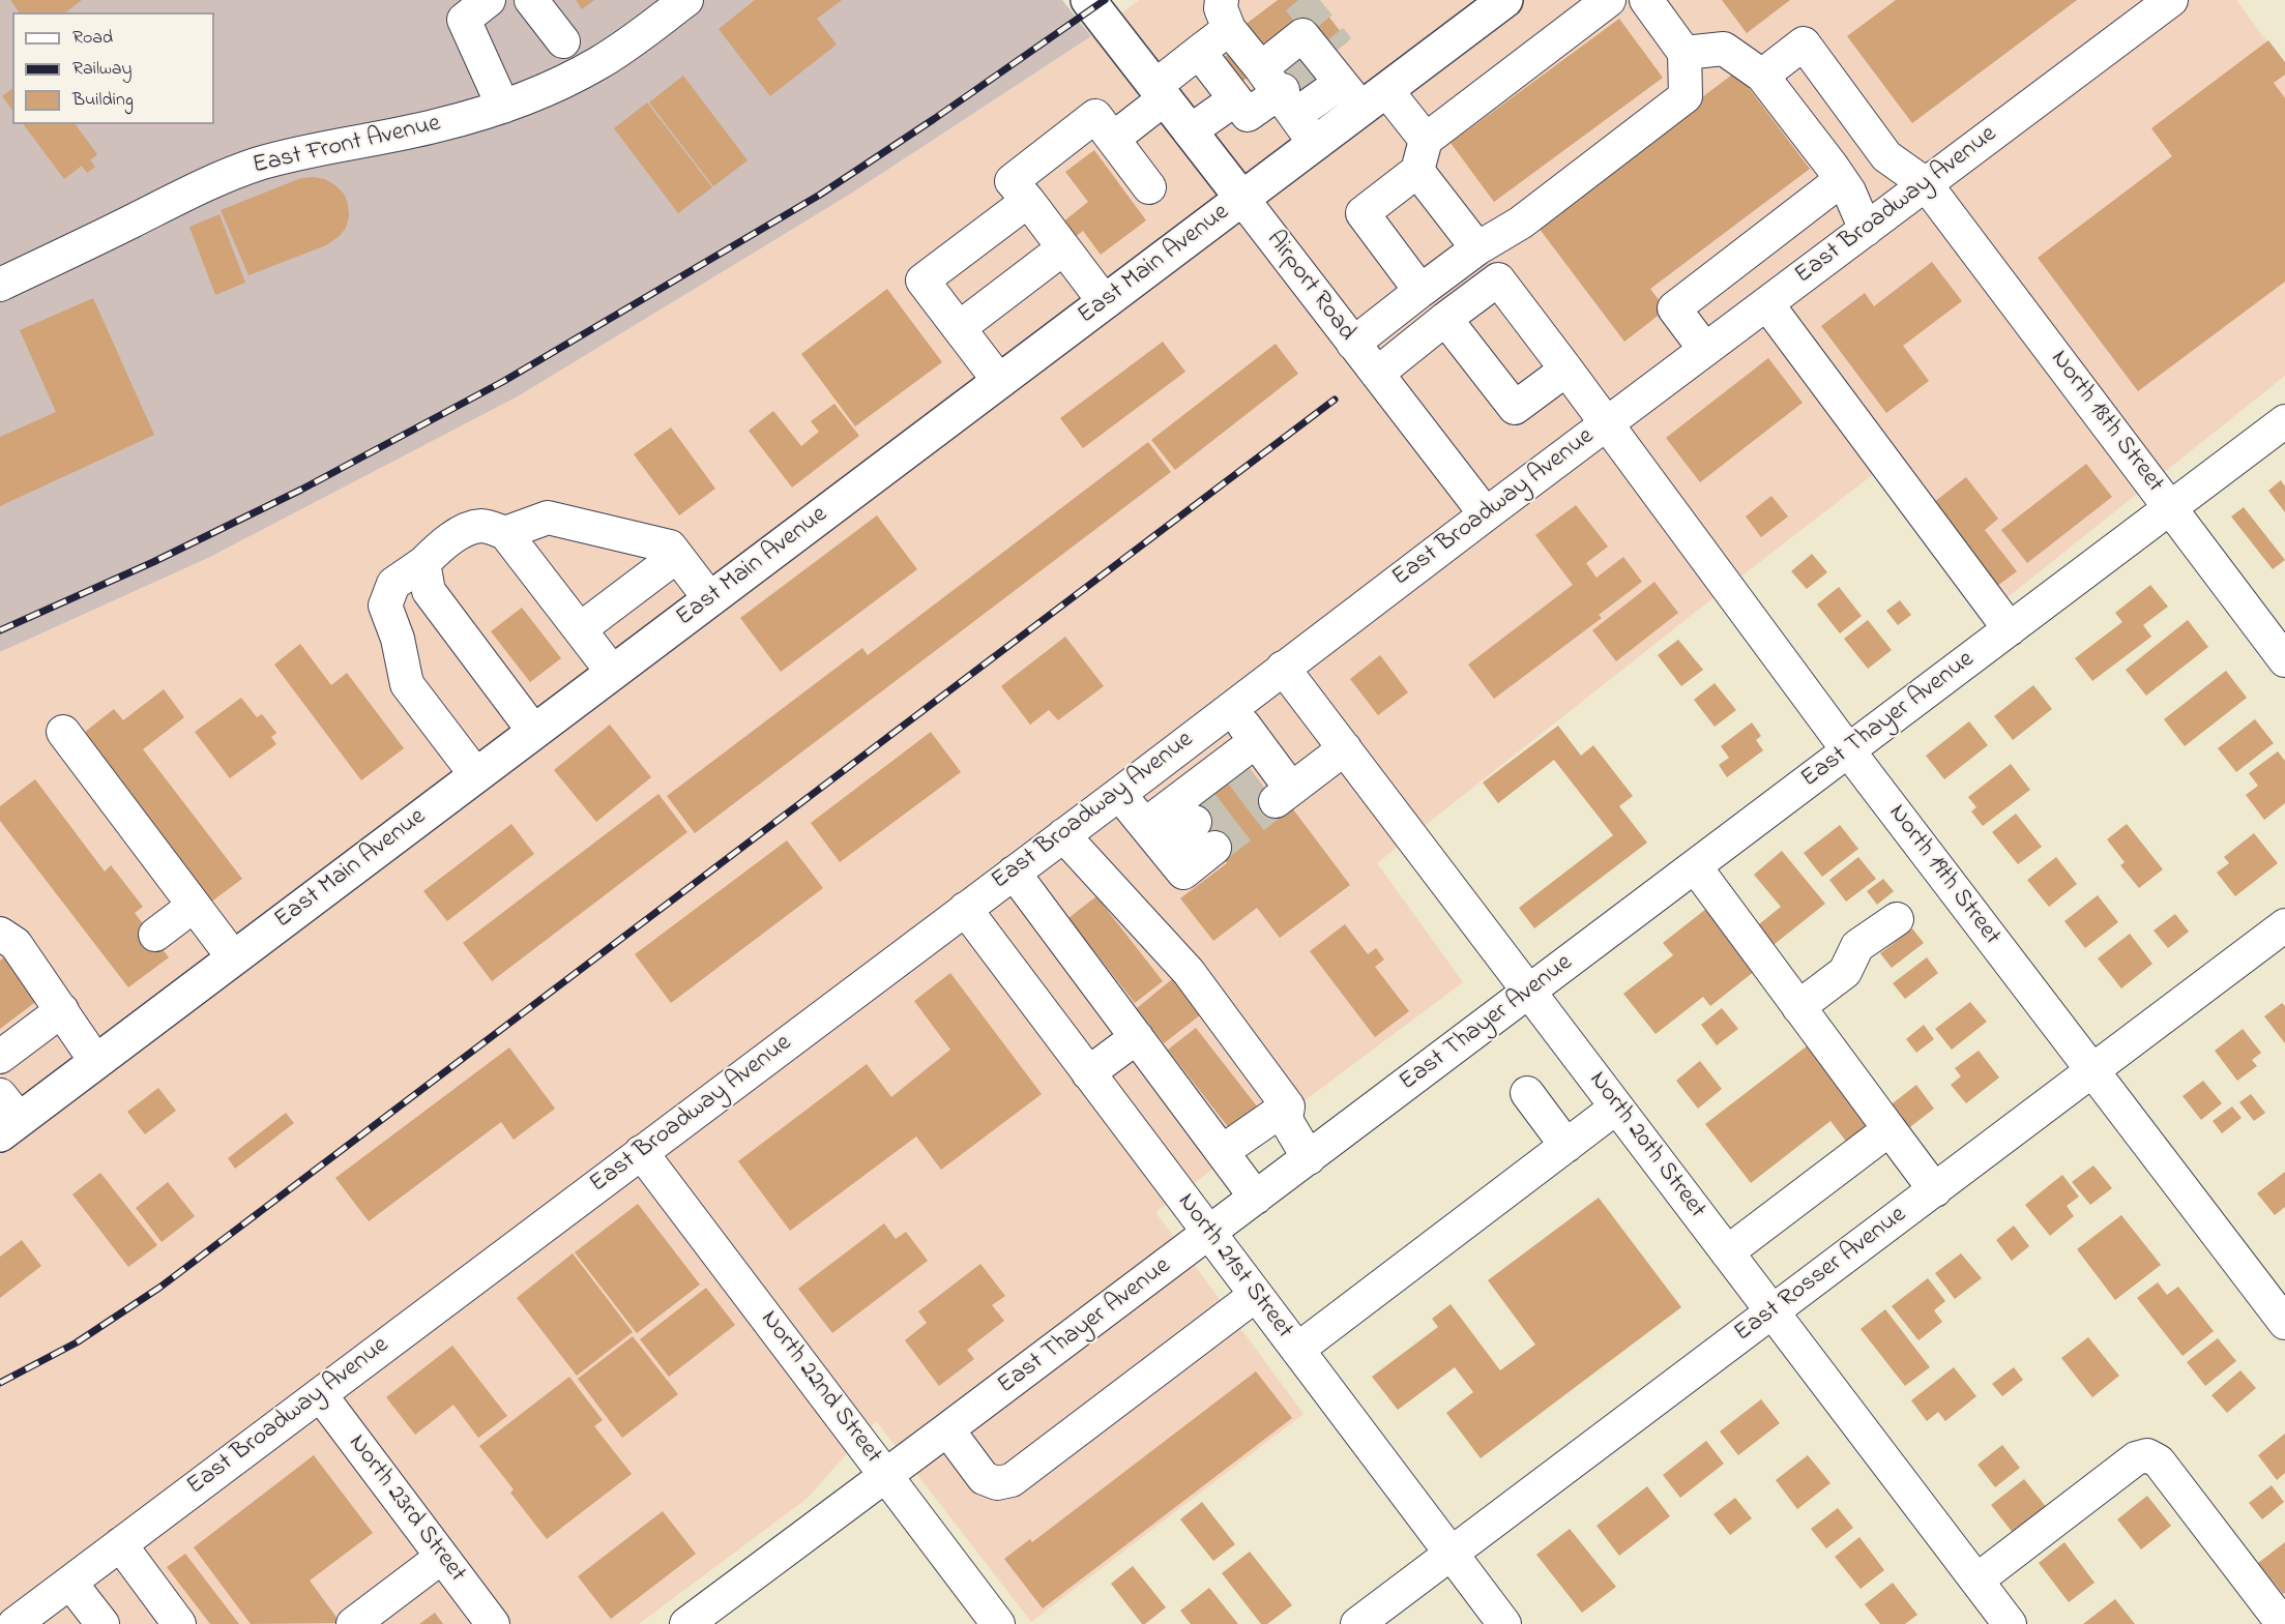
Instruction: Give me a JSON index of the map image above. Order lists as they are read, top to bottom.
{
  "streets": {
    "main road": ["East Main Avenue", "Airport Road"],
    "street": [
      "East Front Avenue",
      "East Broadway Avenue",
      "North 18th Street",
      "East Thayer Avenue",
      "North 19th Street",
      "North 20th Street",
      "North 21st Street",
      "East Rosser Avenue",
      "North 22nd Street",
      "North 23rd Street"
    ]
  },
  "crossings": [
    ["East Broadway Avenue", "Airport Road"],
    ["East Broadway Avenue", "North 18th Street"],
    ["East Broadway Avenue", "North 19th Street"],
    ["East Broadway Avenue", "North 20th Street"],
    ["East Broadway Avenue", "North 21st Street"],
    ["East Broadway Avenue", "North 22nd Street"],
    ["East Broadway Avenue", "North 23rd Street"],
    ["East Main Avenue", "Airport Road"],
    ["North 18th Street", "East Thayer Avenue"],
    ["East Thayer Avenue", "North 19th Street"],
    ["East Thayer Avenue", "North 20th Street"],
    ["East Thayer Avenue", "North 21st Street"],
    ["East Thayer Avenue", "North 22nd Street"],
    ["North 19th Street", "East Rosser Avenue"],
    ["North 20th Street", "East Rosser Avenue"],
    ["North 21st Street", "East Rosser Avenue"]
  ],
  "legend": ["Road", "Railway", "Building"]
}
